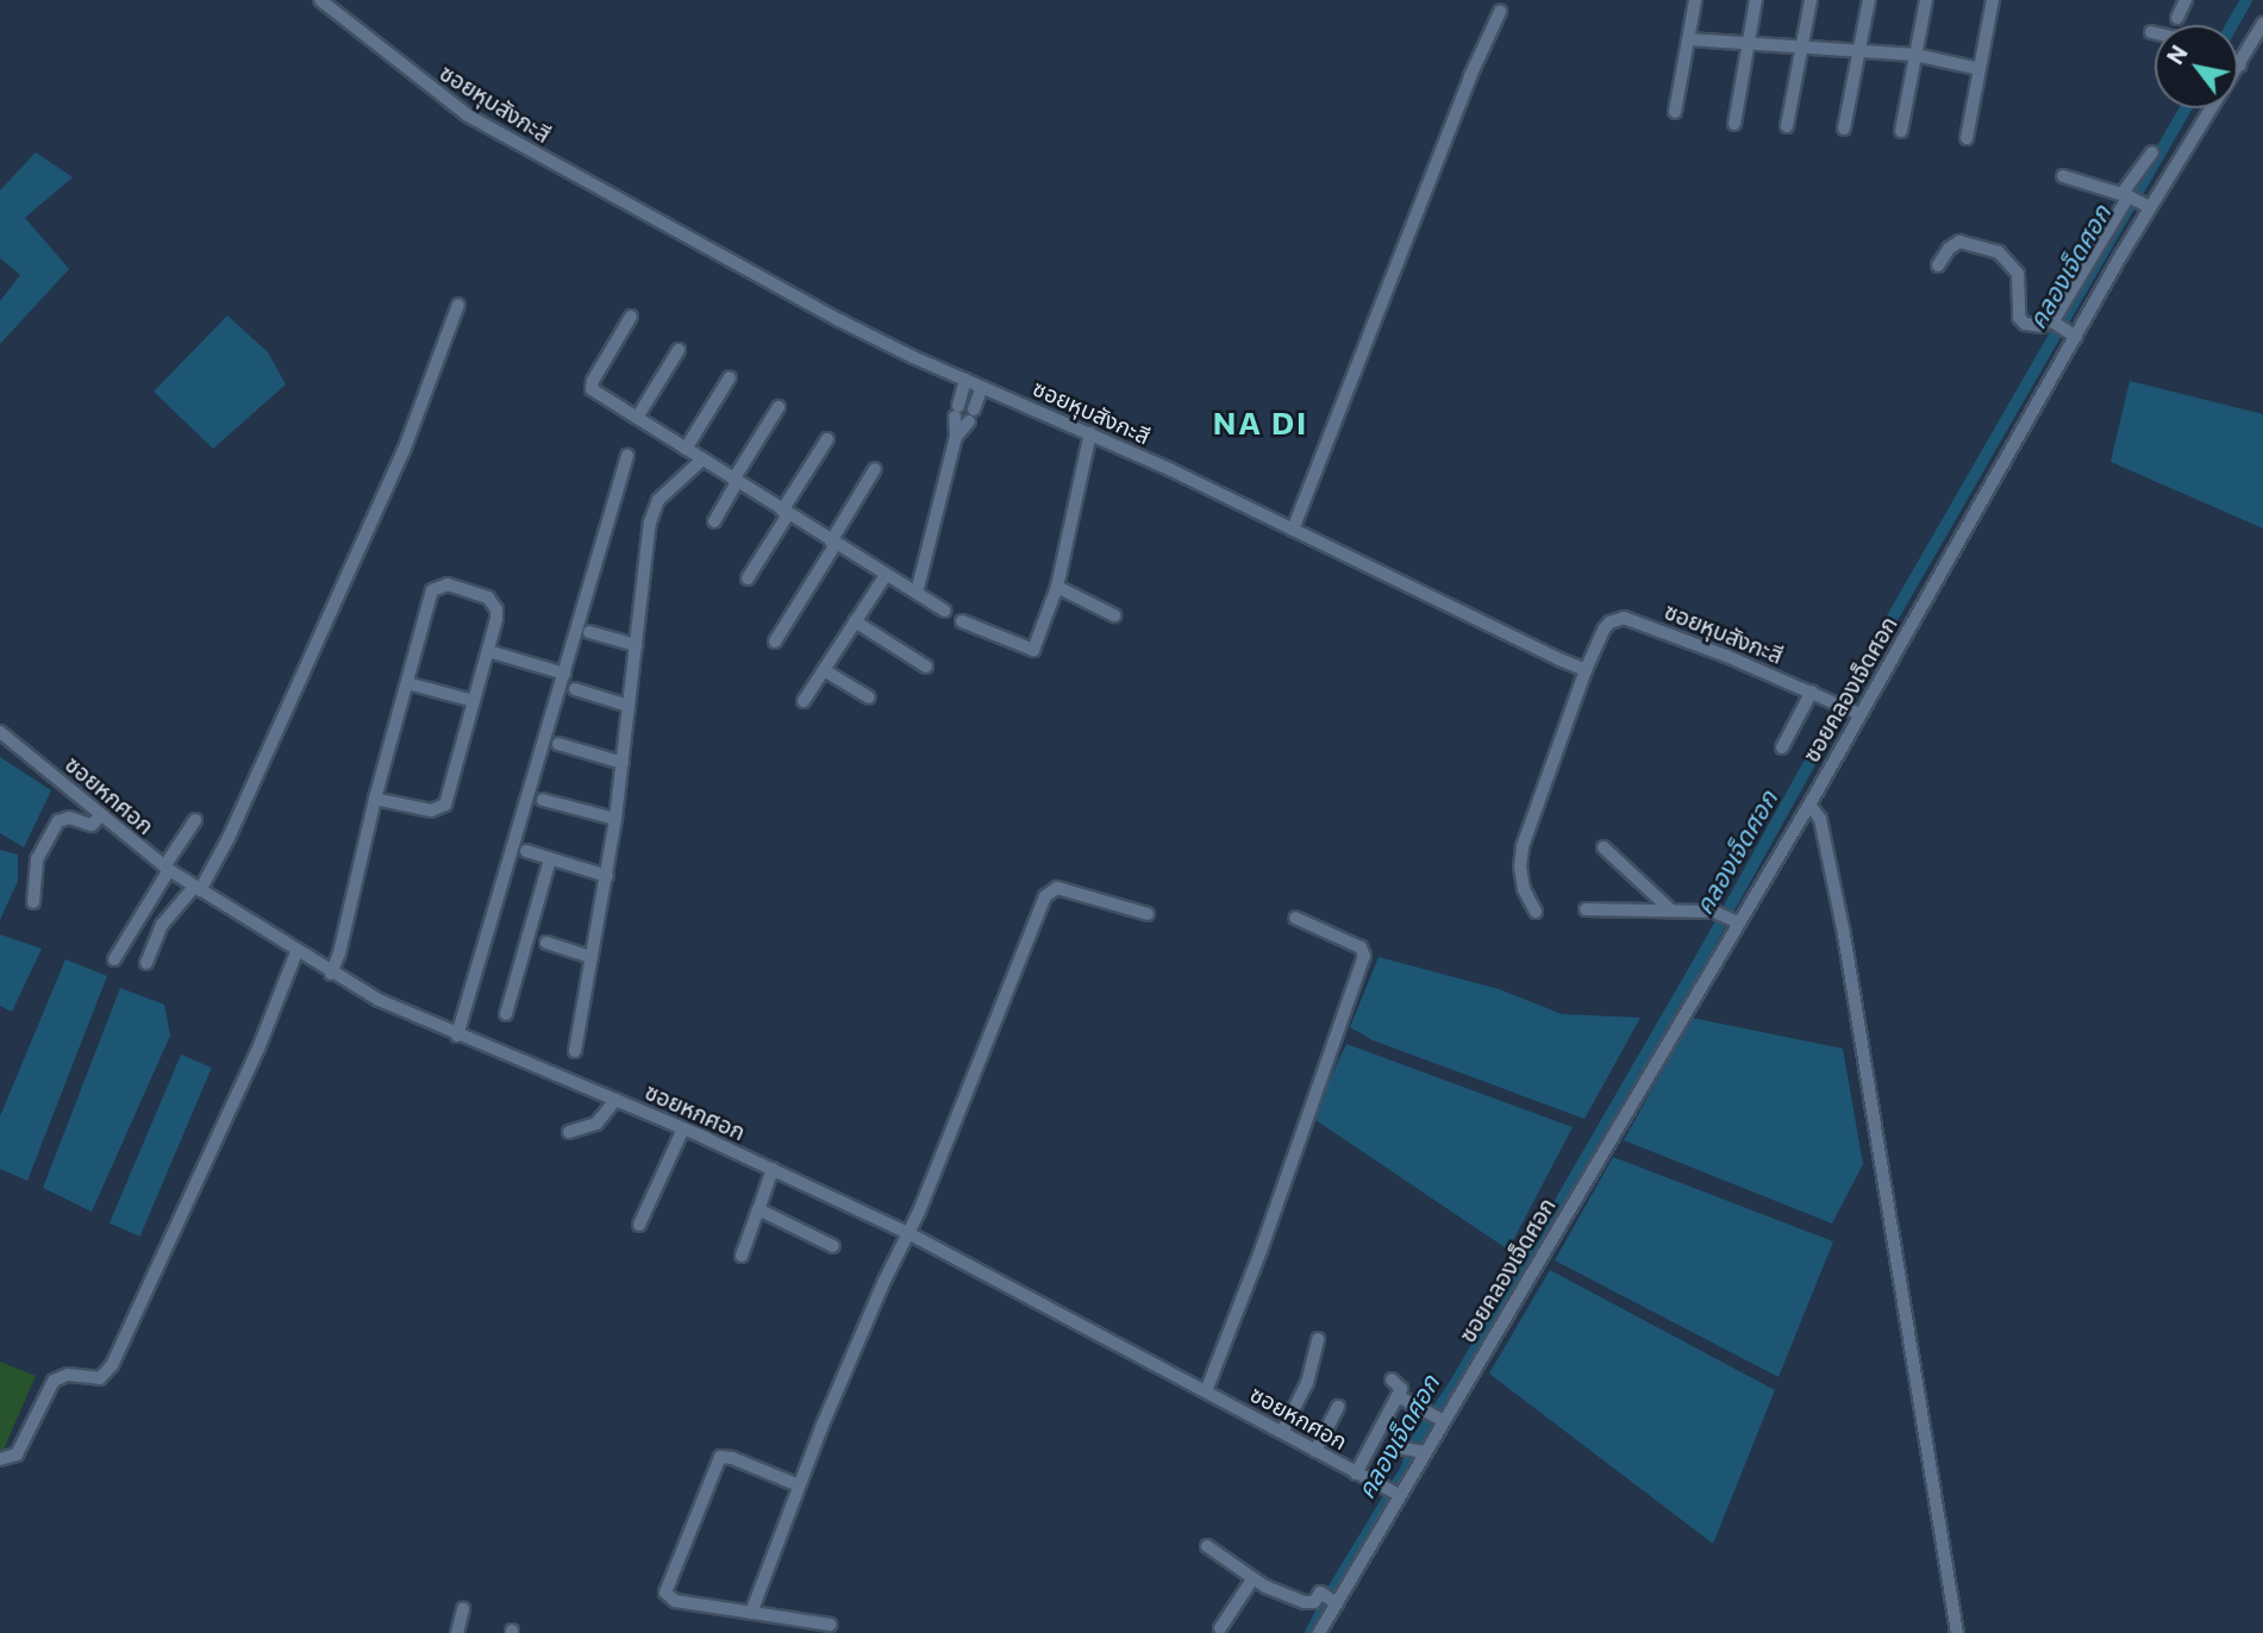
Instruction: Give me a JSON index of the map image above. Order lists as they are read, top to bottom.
{
  "streets": {
    "street": ["ซอยหุบสังกะสี", "ซอยคลองเจ็ดศอก", "ซอยหกศอก"]
  },
  "crossings": [
    ["ซอยหุบสังกะสี", "ซอยคลองเจ็ดศอก"],
    ["ซอยคลองเจ็ดศอก", "ซอยหกศอก"]
  ],
  "districts": ["NA DI"],
  "water": ["คลองเจ็ดศอก"],
  "north": "top left"
}
